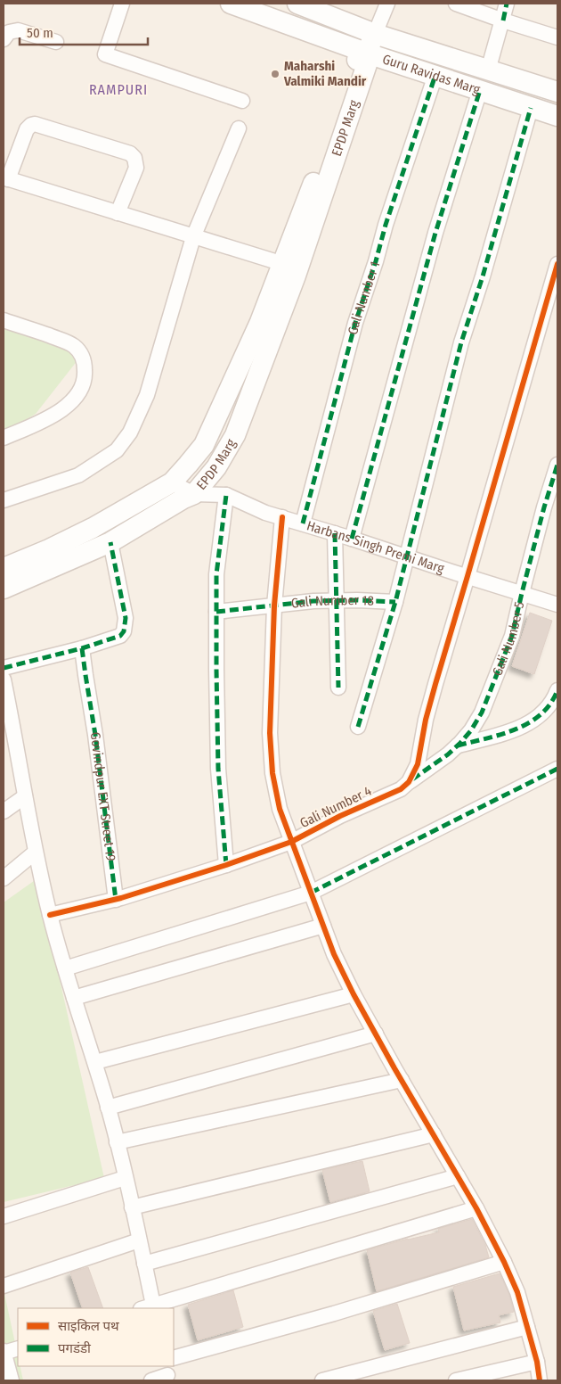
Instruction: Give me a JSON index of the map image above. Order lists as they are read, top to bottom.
{
  "streets": {
    "main road": ["Guru Ravidas Marg", "EPDP Marg"],
    "street": [
      "Gali Number 1",
      "Harbans Singh Premi Marg",
      "Gali Number 18",
      "Gali Number 5",
      "Govindpur EXT Street 19",
      "Gali Number 4"
    ]
  },
  "crossings": [
    ["Guru Ravidas Marg", "EPDP Marg"],
    ["Guru Ravidas Marg", "Gali Number 1"],
    ["EPDP Marg", "Harbans Singh Premi Marg"],
    ["Gali Number 1", "Harbans Singh Premi Marg"],
    ["Harbans Singh Premi Marg", "Gali Number 5"],
    ["Gali Number 5", "Gali Number 4"],
    ["Govindpur EXT Street 19", "Gali Number 4"]
  ],
  "districts": ["RAMPURI"],
  "places": ["Maharshi Valmiki Mandir"],
  "legend": ["साइकिल पथ", "पगडंडी"],
  "scale_bar": "50 m"
}
